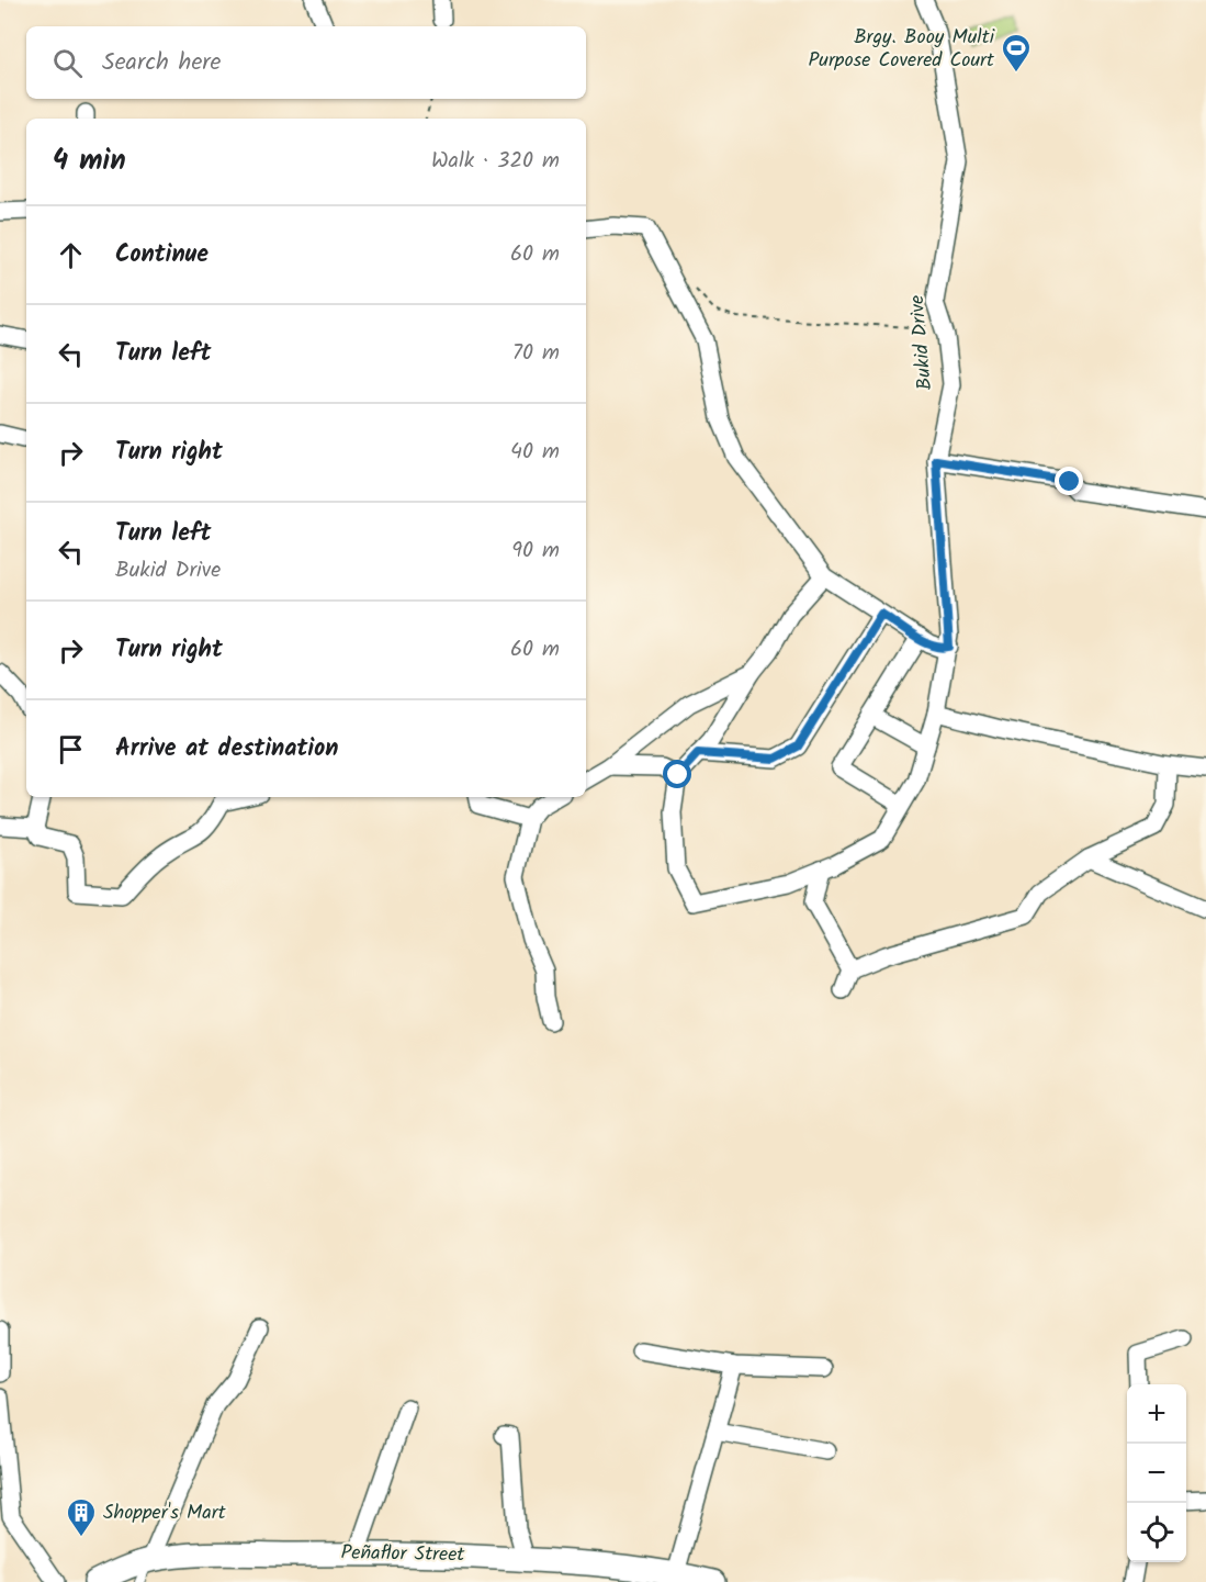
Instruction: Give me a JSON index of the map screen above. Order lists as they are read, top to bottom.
{
  "streets": {
    "main road": ["Peñaflor Street"],
    "street": ["Bukid Drive"]
  },
  "places": {
    "sports": ["Brgy. Booy Multi Purpose Covered Court"],
    "building": ["Shopper's Mart"]
  },
  "page": {
    "search": "Search here",
    "heading": ["4 min", "Walk · 320 m"],
    "list": [
      ["Continue", "60 m"],
      ["Turn left", "70 m"],
      ["Turn right", "40 m"],
      ["Turn left", "Bukid Drive", "90 m"],
      ["Turn right", "60 m"],
      "Arrive at destination"
    ],
    "map_buttons": ["+", "−"]
  }
}
